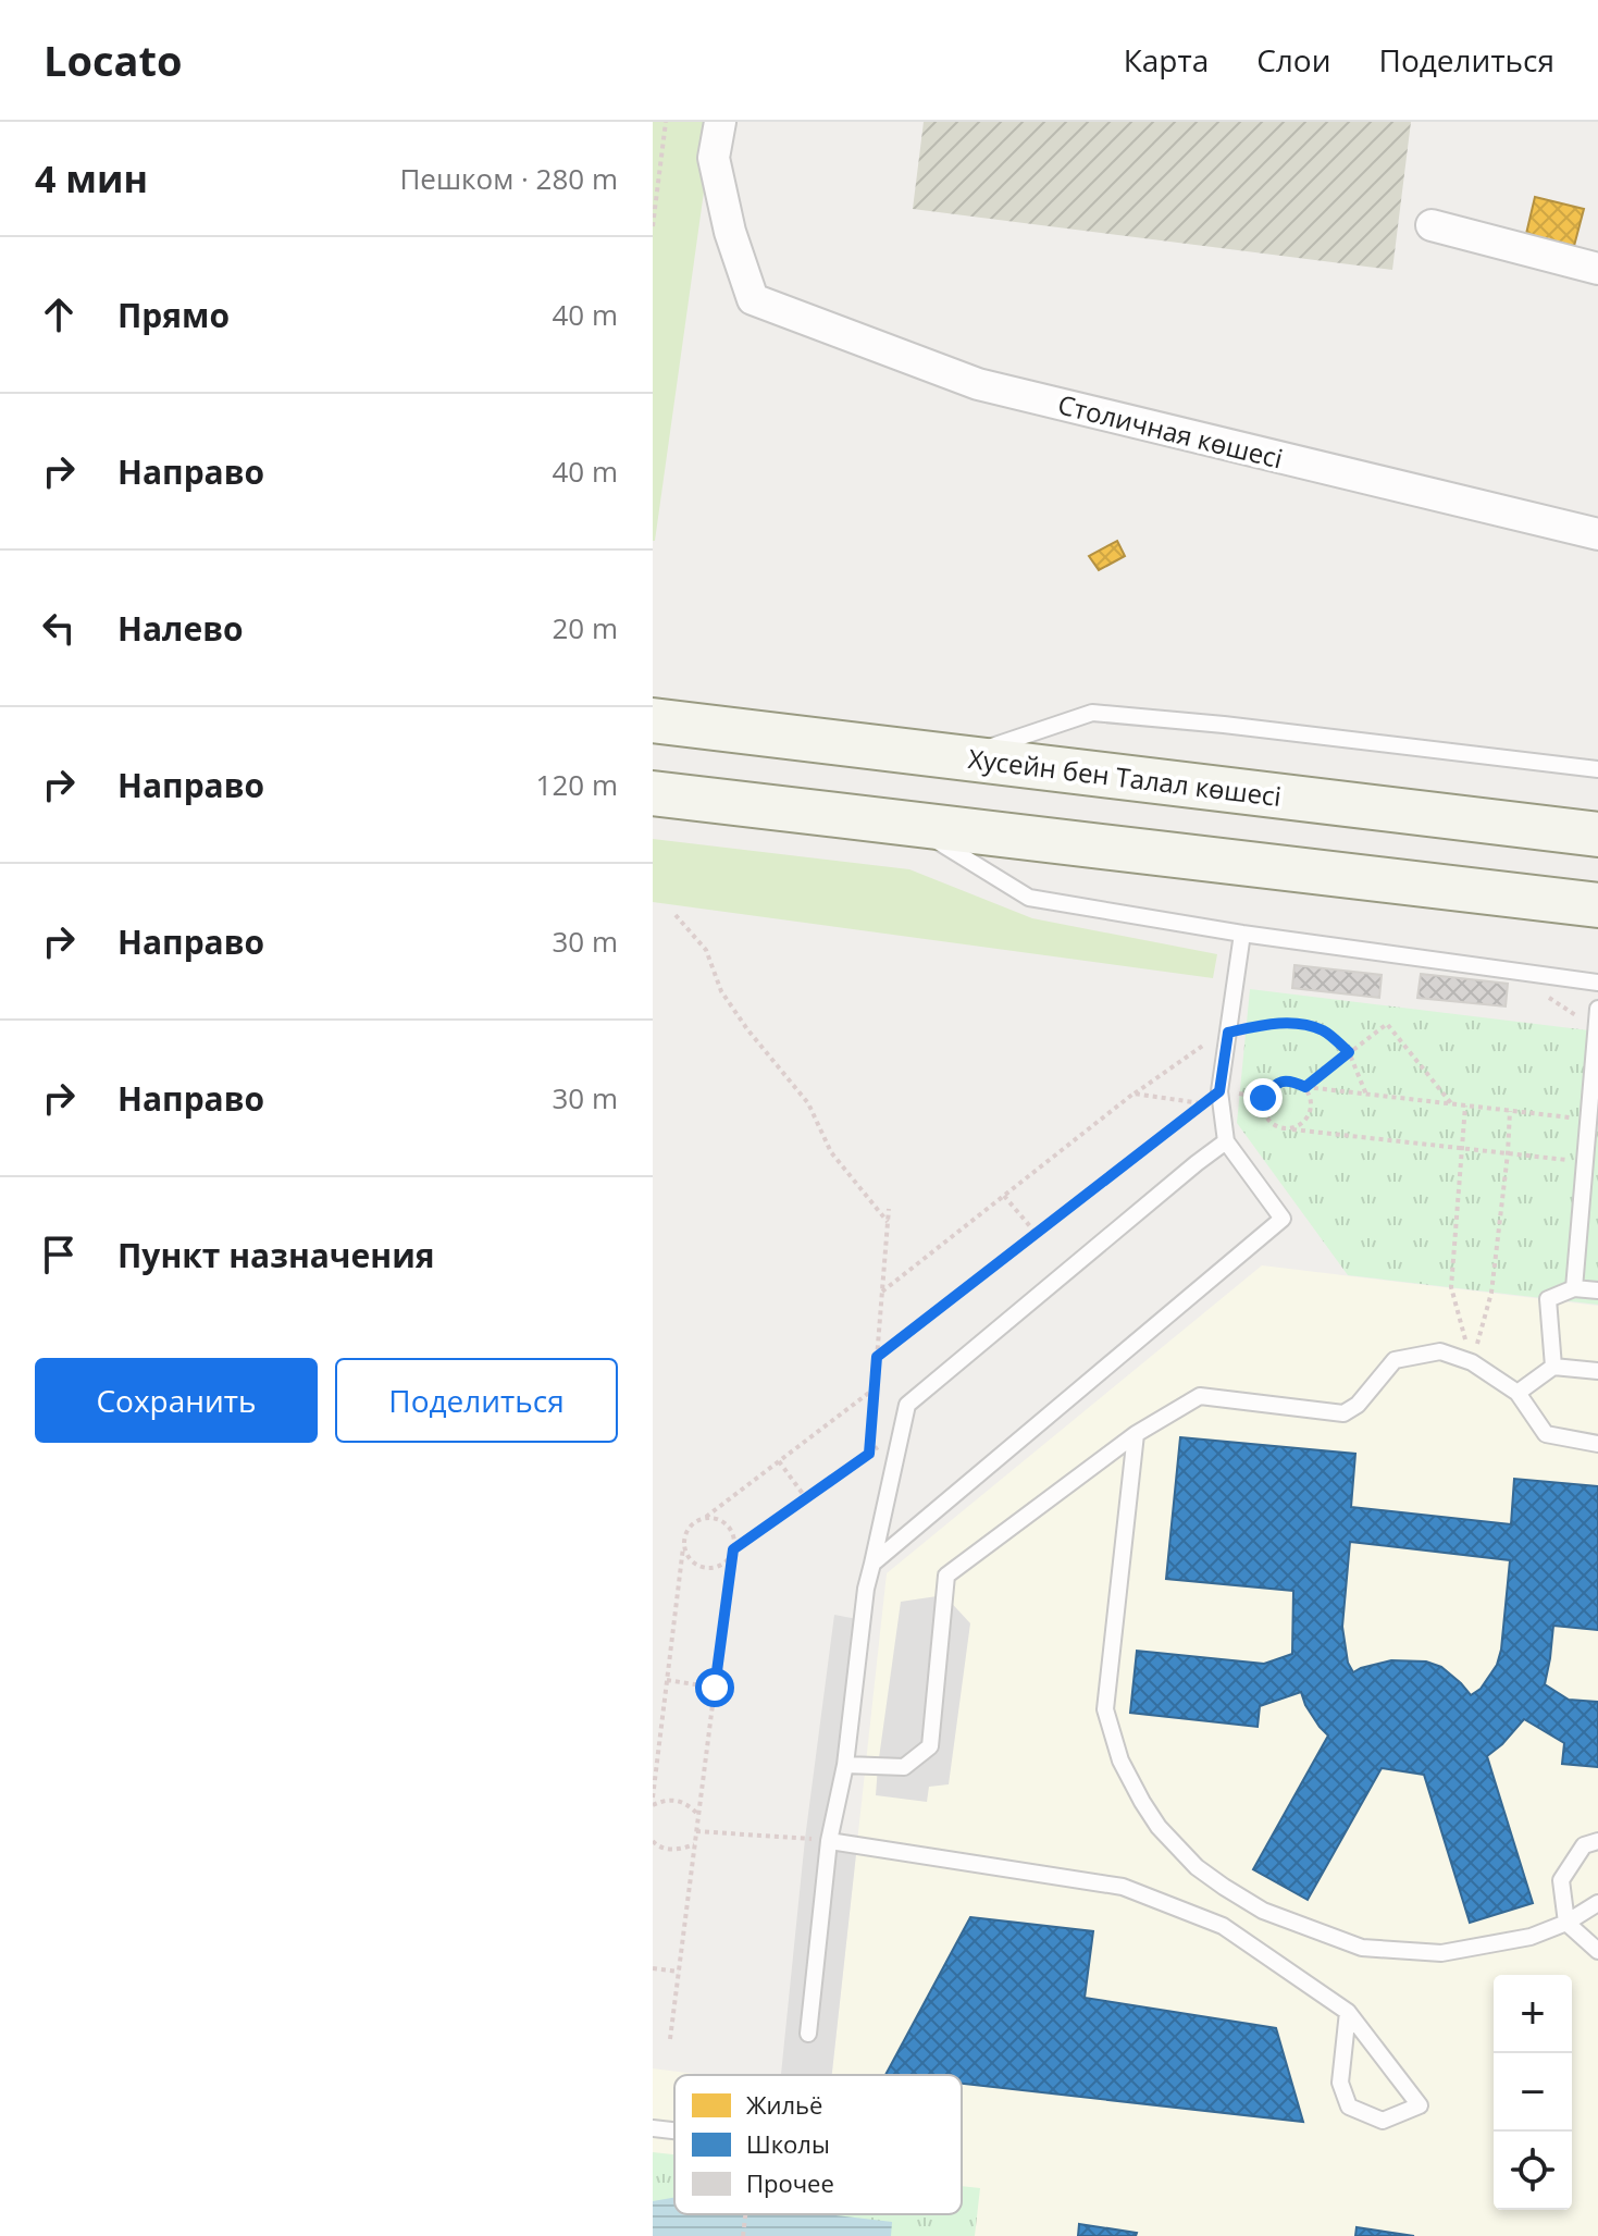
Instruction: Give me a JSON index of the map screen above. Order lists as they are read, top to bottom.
{
  "streets": {
    "street": ["Столичная көшесі", "Хусейн бен Талал көшесі"]
  },
  "legend": ["Жильё", "Школы", "Прочее"],
  "page": {
    "header": "Locato",
    "nav": ["Карта", "Слои", "Поделиться"],
    "heading": ["4 мин", "Пешком · 280 m"],
    "list": [
      ["Прямо", "40 m"],
      ["Направо", "40 m"],
      ["Налево", "20 m"],
      ["Направо", "120 m"],
      ["Направо", "30 m"],
      ["Направо", "30 m"],
      "Пункт назначения"
    ],
    "buttons": ["Сохранить", "Поделиться"],
    "map_buttons": ["+", "−"]
  }
}
